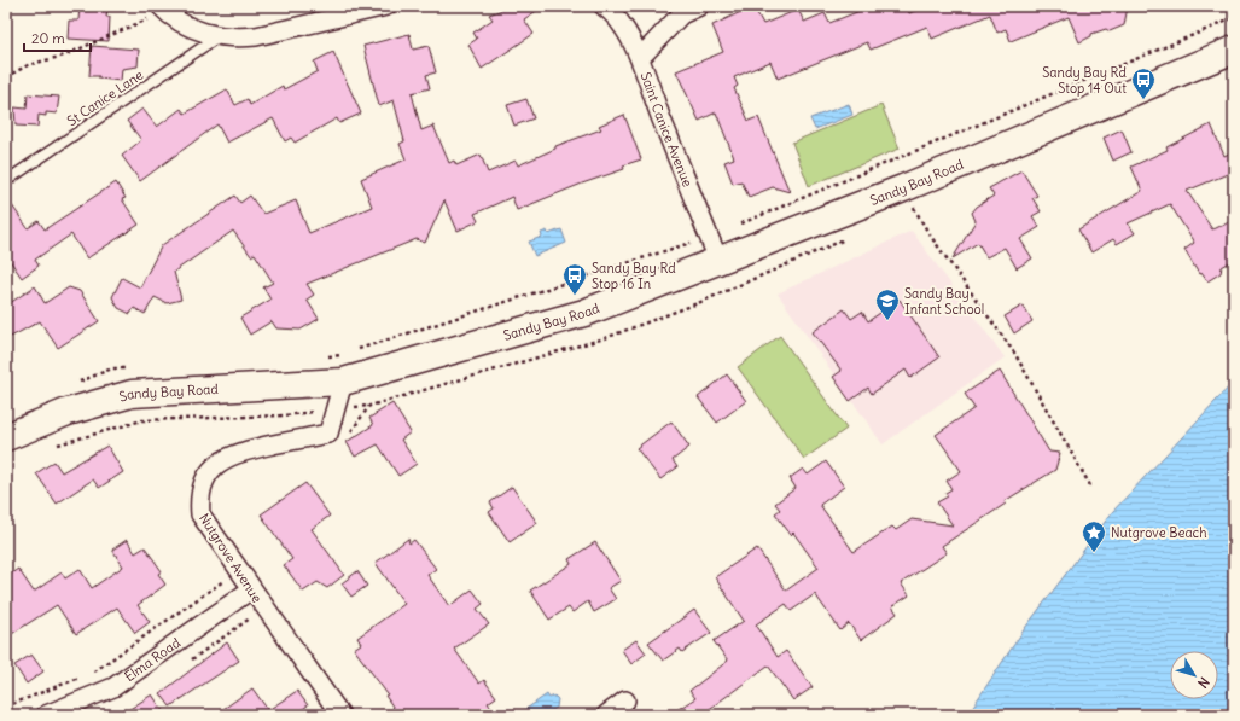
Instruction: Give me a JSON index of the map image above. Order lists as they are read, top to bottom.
{
  "streets": {
    "main road": ["Sandy Bay Road"],
    "street": ["Saint Canice Avenue", "Nutgrove Avenue", "Elma Road"],
    "lane": ["St Canice Lane"]
  },
  "crossings": [
    ["Saint Canice Avenue", "Sandy Bay Road"],
    ["Sandy Bay Road", "Nutgrove Avenue"],
    ["Nutgrove Avenue", "Elma Road"]
  ],
  "places": {
    "bus stop": ["Sandy Bay Rd Stop 14 Out", "Sandy Bay Rd Stop 16 In"],
    "school or university": ["Sandy Bay Infant School"],
    "place": ["Nutgrove Beach"]
  },
  "scale_bar": "20 m",
  "north": "bottom right"
}
